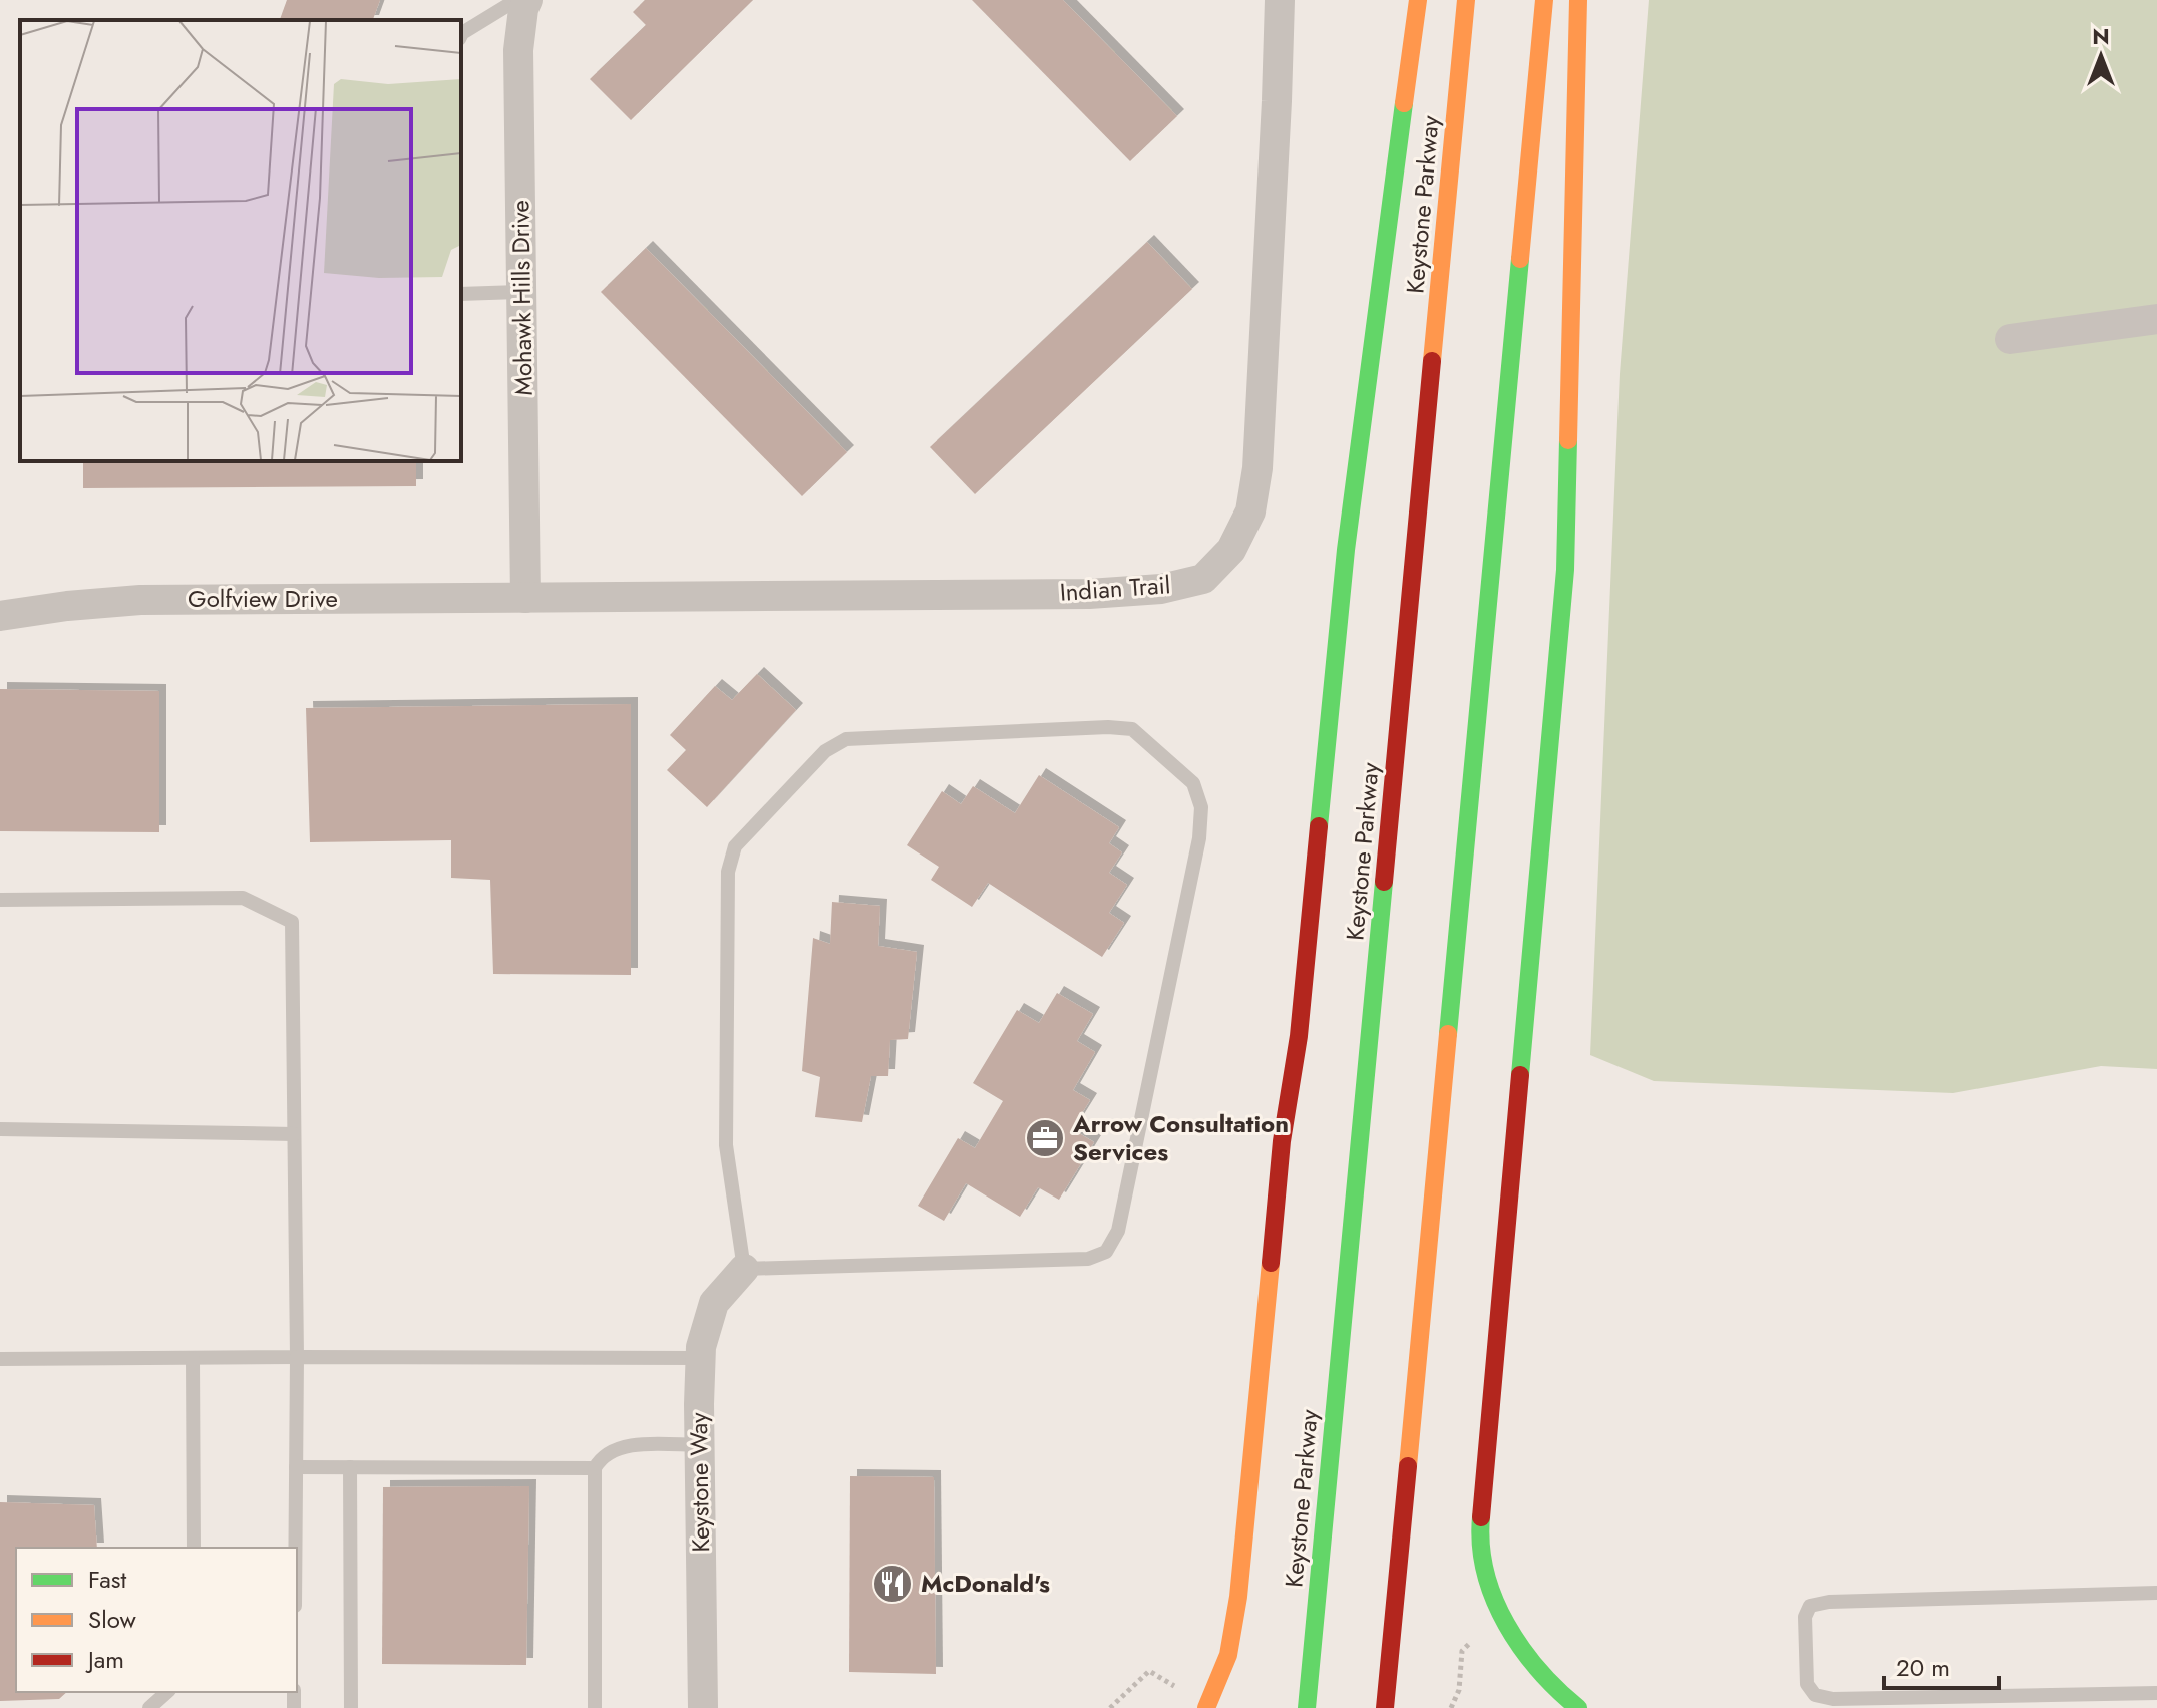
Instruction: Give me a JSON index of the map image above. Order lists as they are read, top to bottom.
{
  "streets": {
    "highway": ["Keystone Parkway"],
    "street": [
      "Mohawk Hills Drive",
      "Indian Trail",
      "Golfview Drive",
      "Keystone Way"
    ]
  },
  "crossings": [
    ["Mohawk Hills Drive", "Indian Trail"],
    ["Mohawk Hills Drive", "Golfview Drive"],
    ["Indian Trail", "Golfview Drive"]
  ],
  "places": {
    "office": ["Arrow Consultation Services"],
    "restaurant": ["McDonald's"]
  },
  "legend": ["Fast", "Slow", "Jam"],
  "scale_bar": "20 m",
  "north": "top"
}
